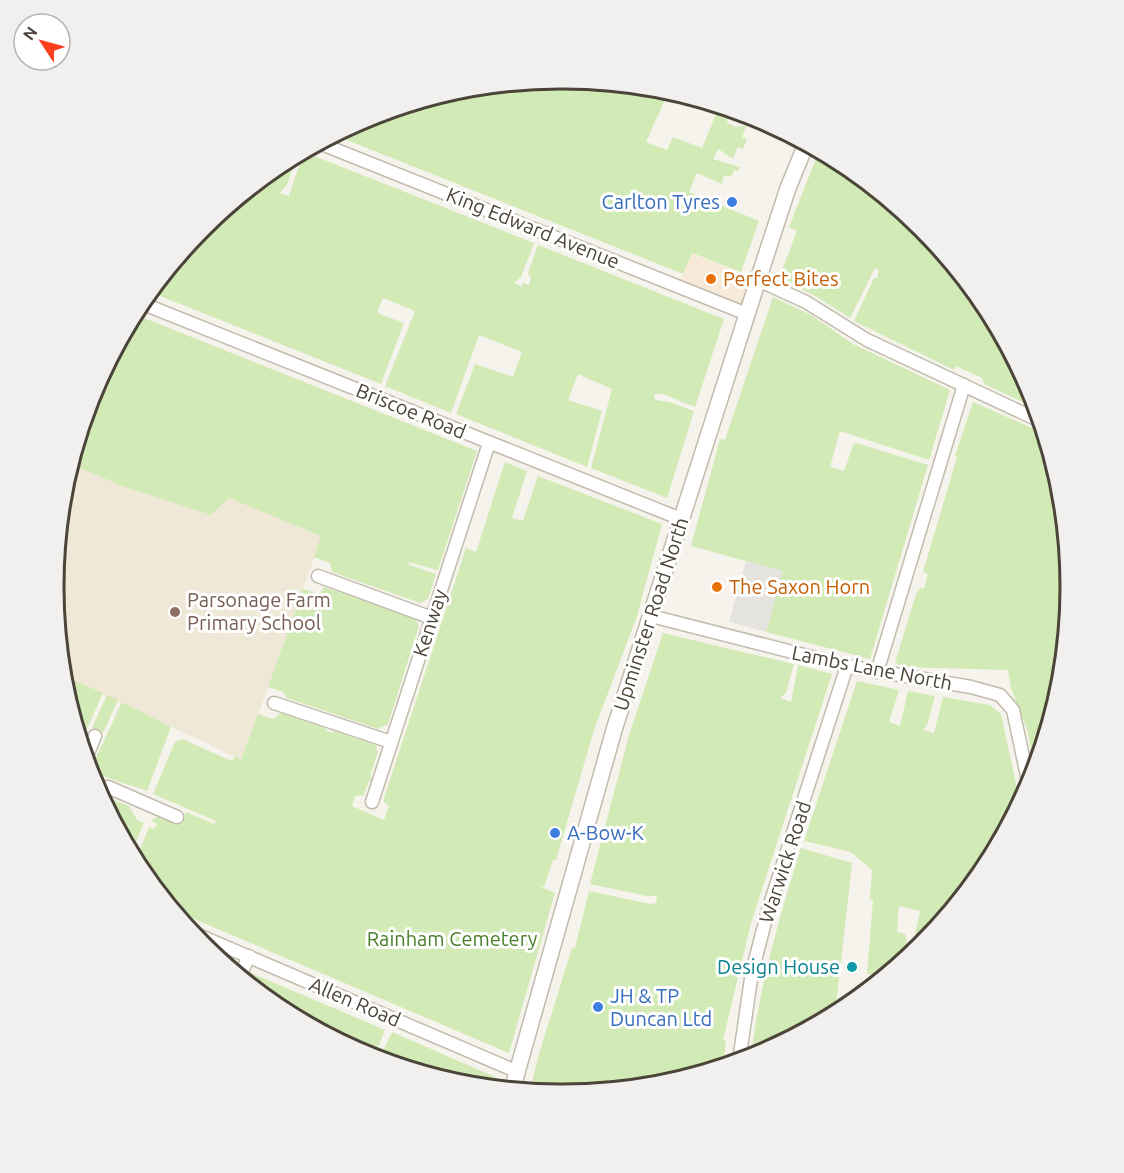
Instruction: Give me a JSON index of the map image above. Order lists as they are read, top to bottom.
{
  "streets": {
    "street": [
      "King Edward Avenue",
      "Briscoe Road",
      "Upminster Road North",
      "Kenway",
      "Lambs Lane North",
      "Warwick Road",
      "Allen Road"
    ]
  },
  "crossings": [
    ["King Edward Avenue", "Upminster Road North"],
    ["Briscoe Road", "Upminster Road North"],
    ["Briscoe Road", "Kenway"],
    ["Upminster Road North", "Lambs Lane North"],
    ["Upminster Road North", "Allen Road"],
    ["Lambs Lane North", "Warwick Road"]
  ],
  "parks": ["Rainham Cemetery"],
  "places": [
    "Carlton Tyres",
    "Perfect Bites",
    "The Saxon Horn",
    "Parsonage Farm Primary School",
    "A-Bow-K",
    "Design House",
    "JH & TP Duncan Ltd"
  ],
  "north": "top left"
}
